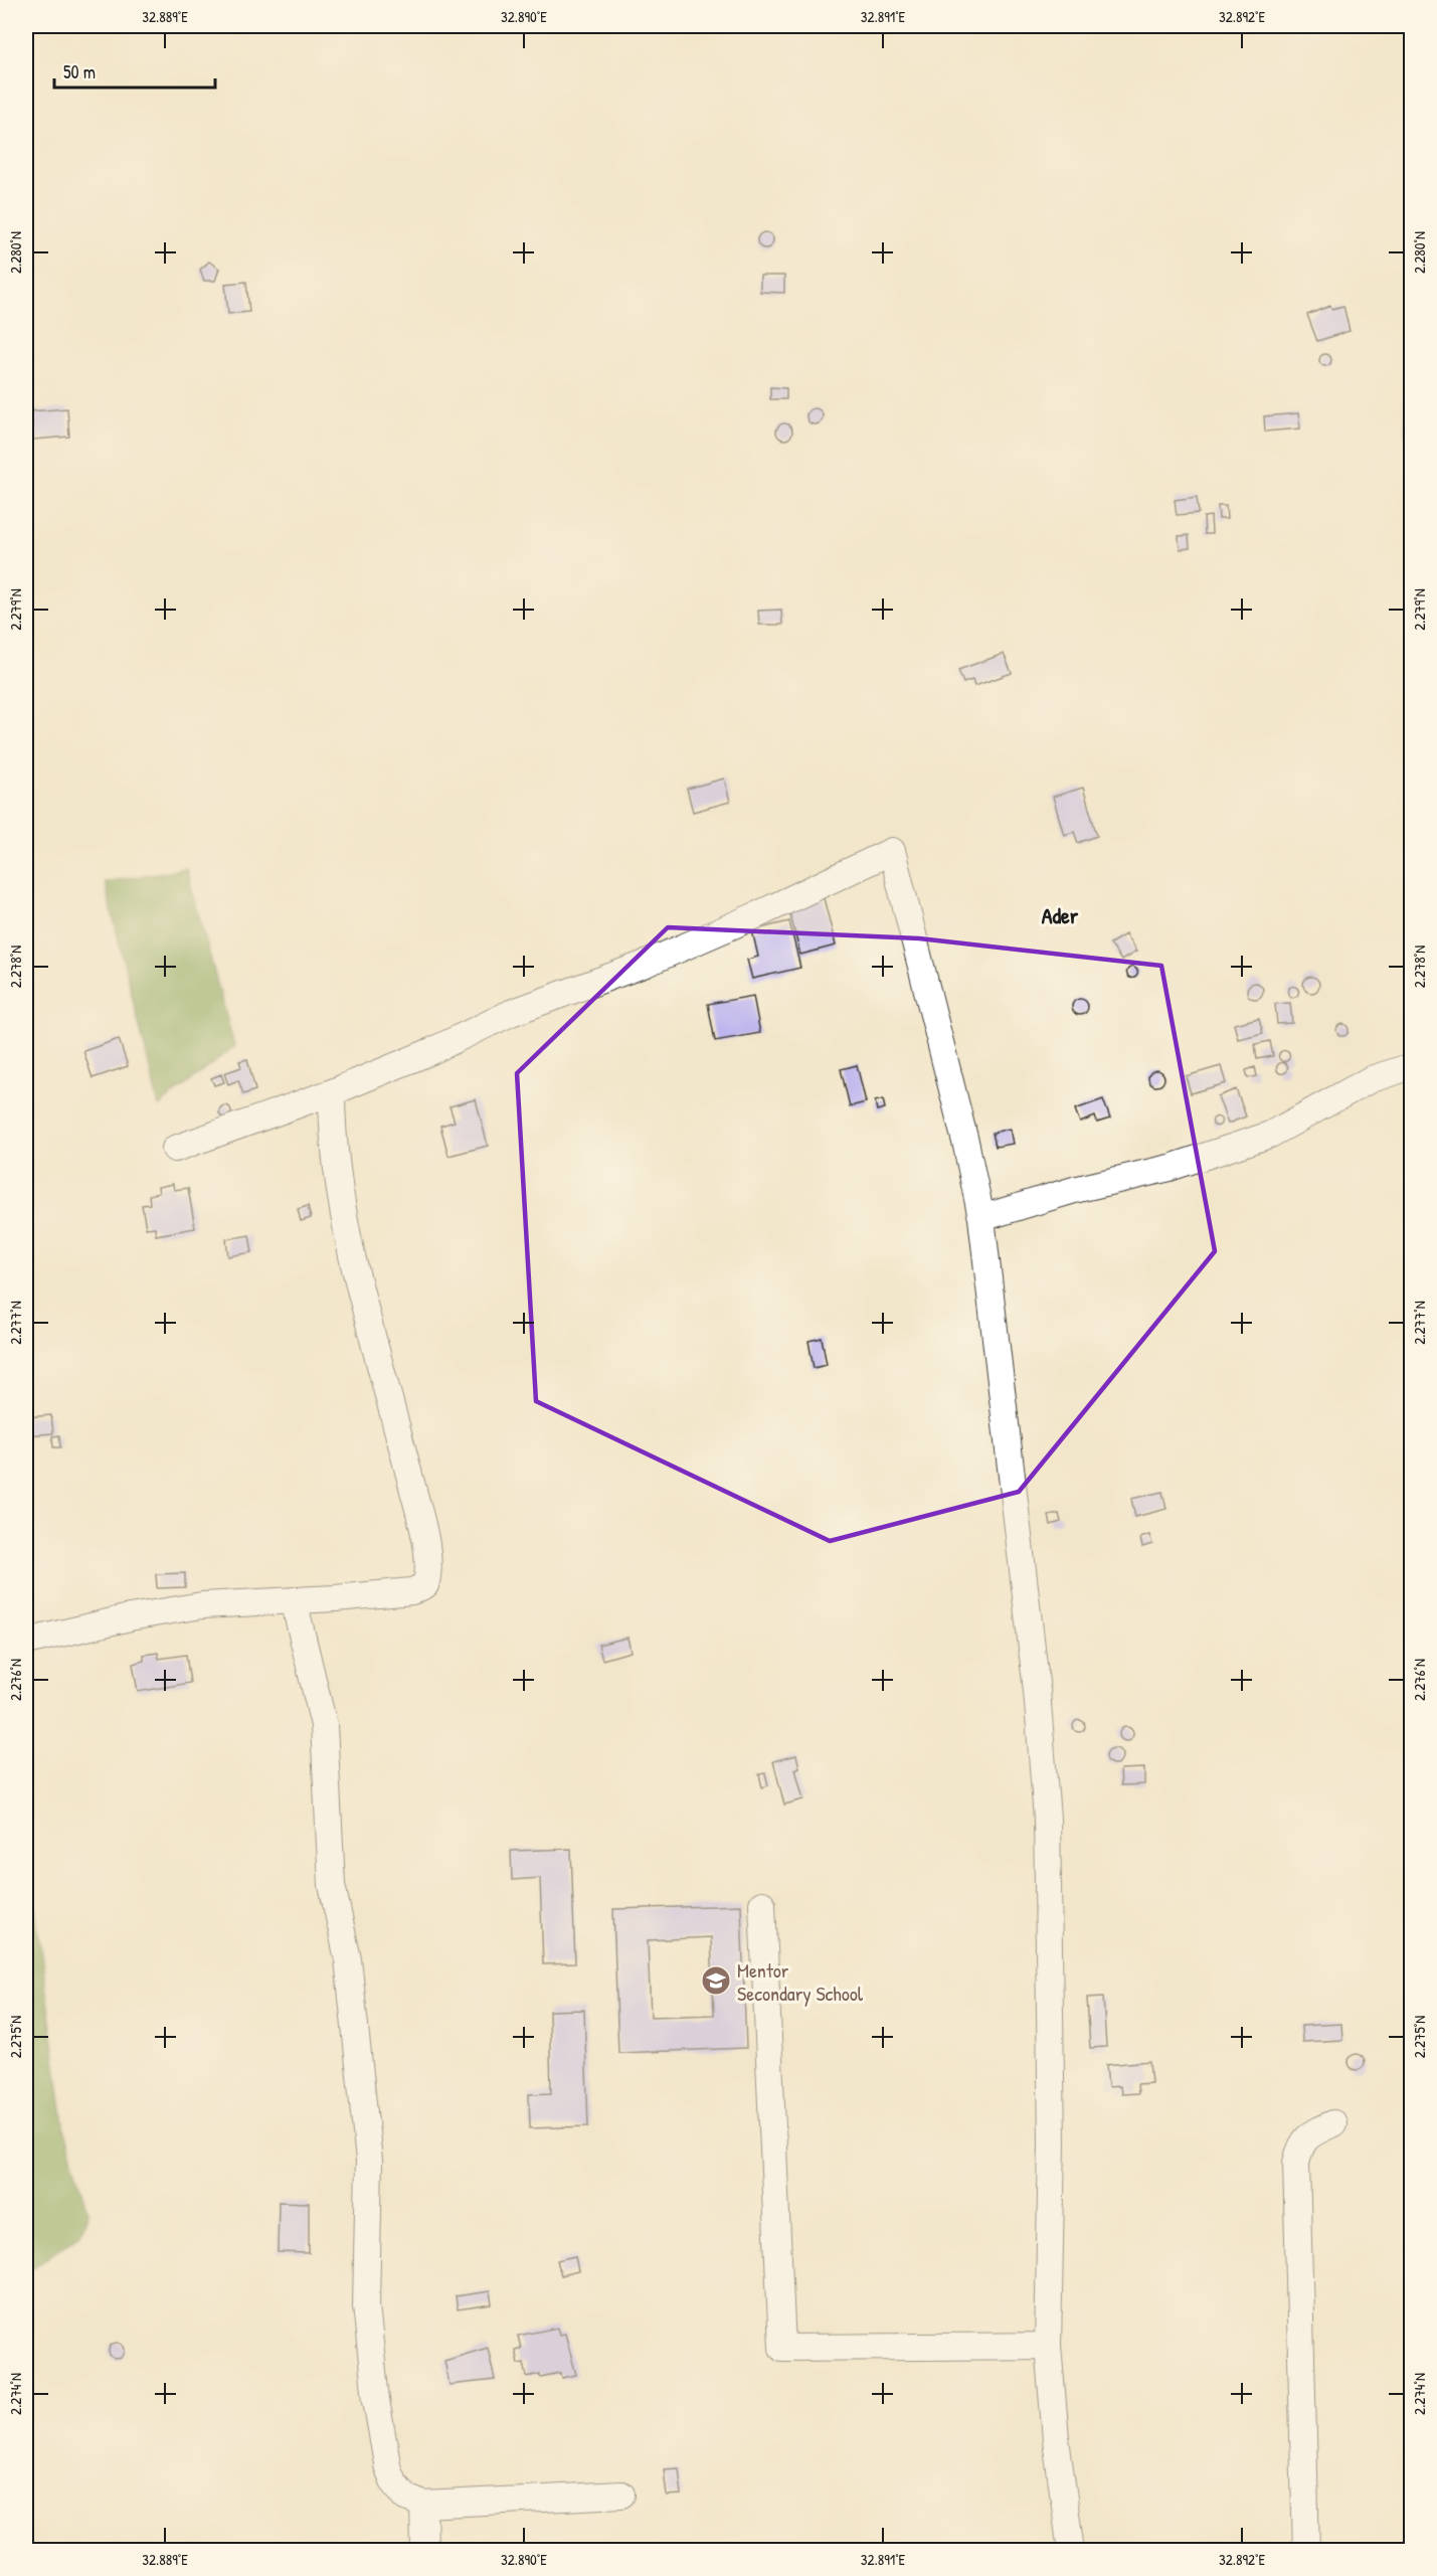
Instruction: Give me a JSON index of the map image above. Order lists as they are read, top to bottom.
{
  "districts": ["Ader"],
  "places": {
    "school or university": ["Mentor Secondary School"]
  },
  "scale_bar": "50 m",
  "coordinates": [
    "32.889°E",
    "32.890°E",
    "32.891°E",
    "32.892°E",
    "2.280°N",
    "2.279°N",
    "2.278°N",
    "2.277°N",
    "2.276°N",
    "2.275°N",
    "2.274°N"
  ]
}
